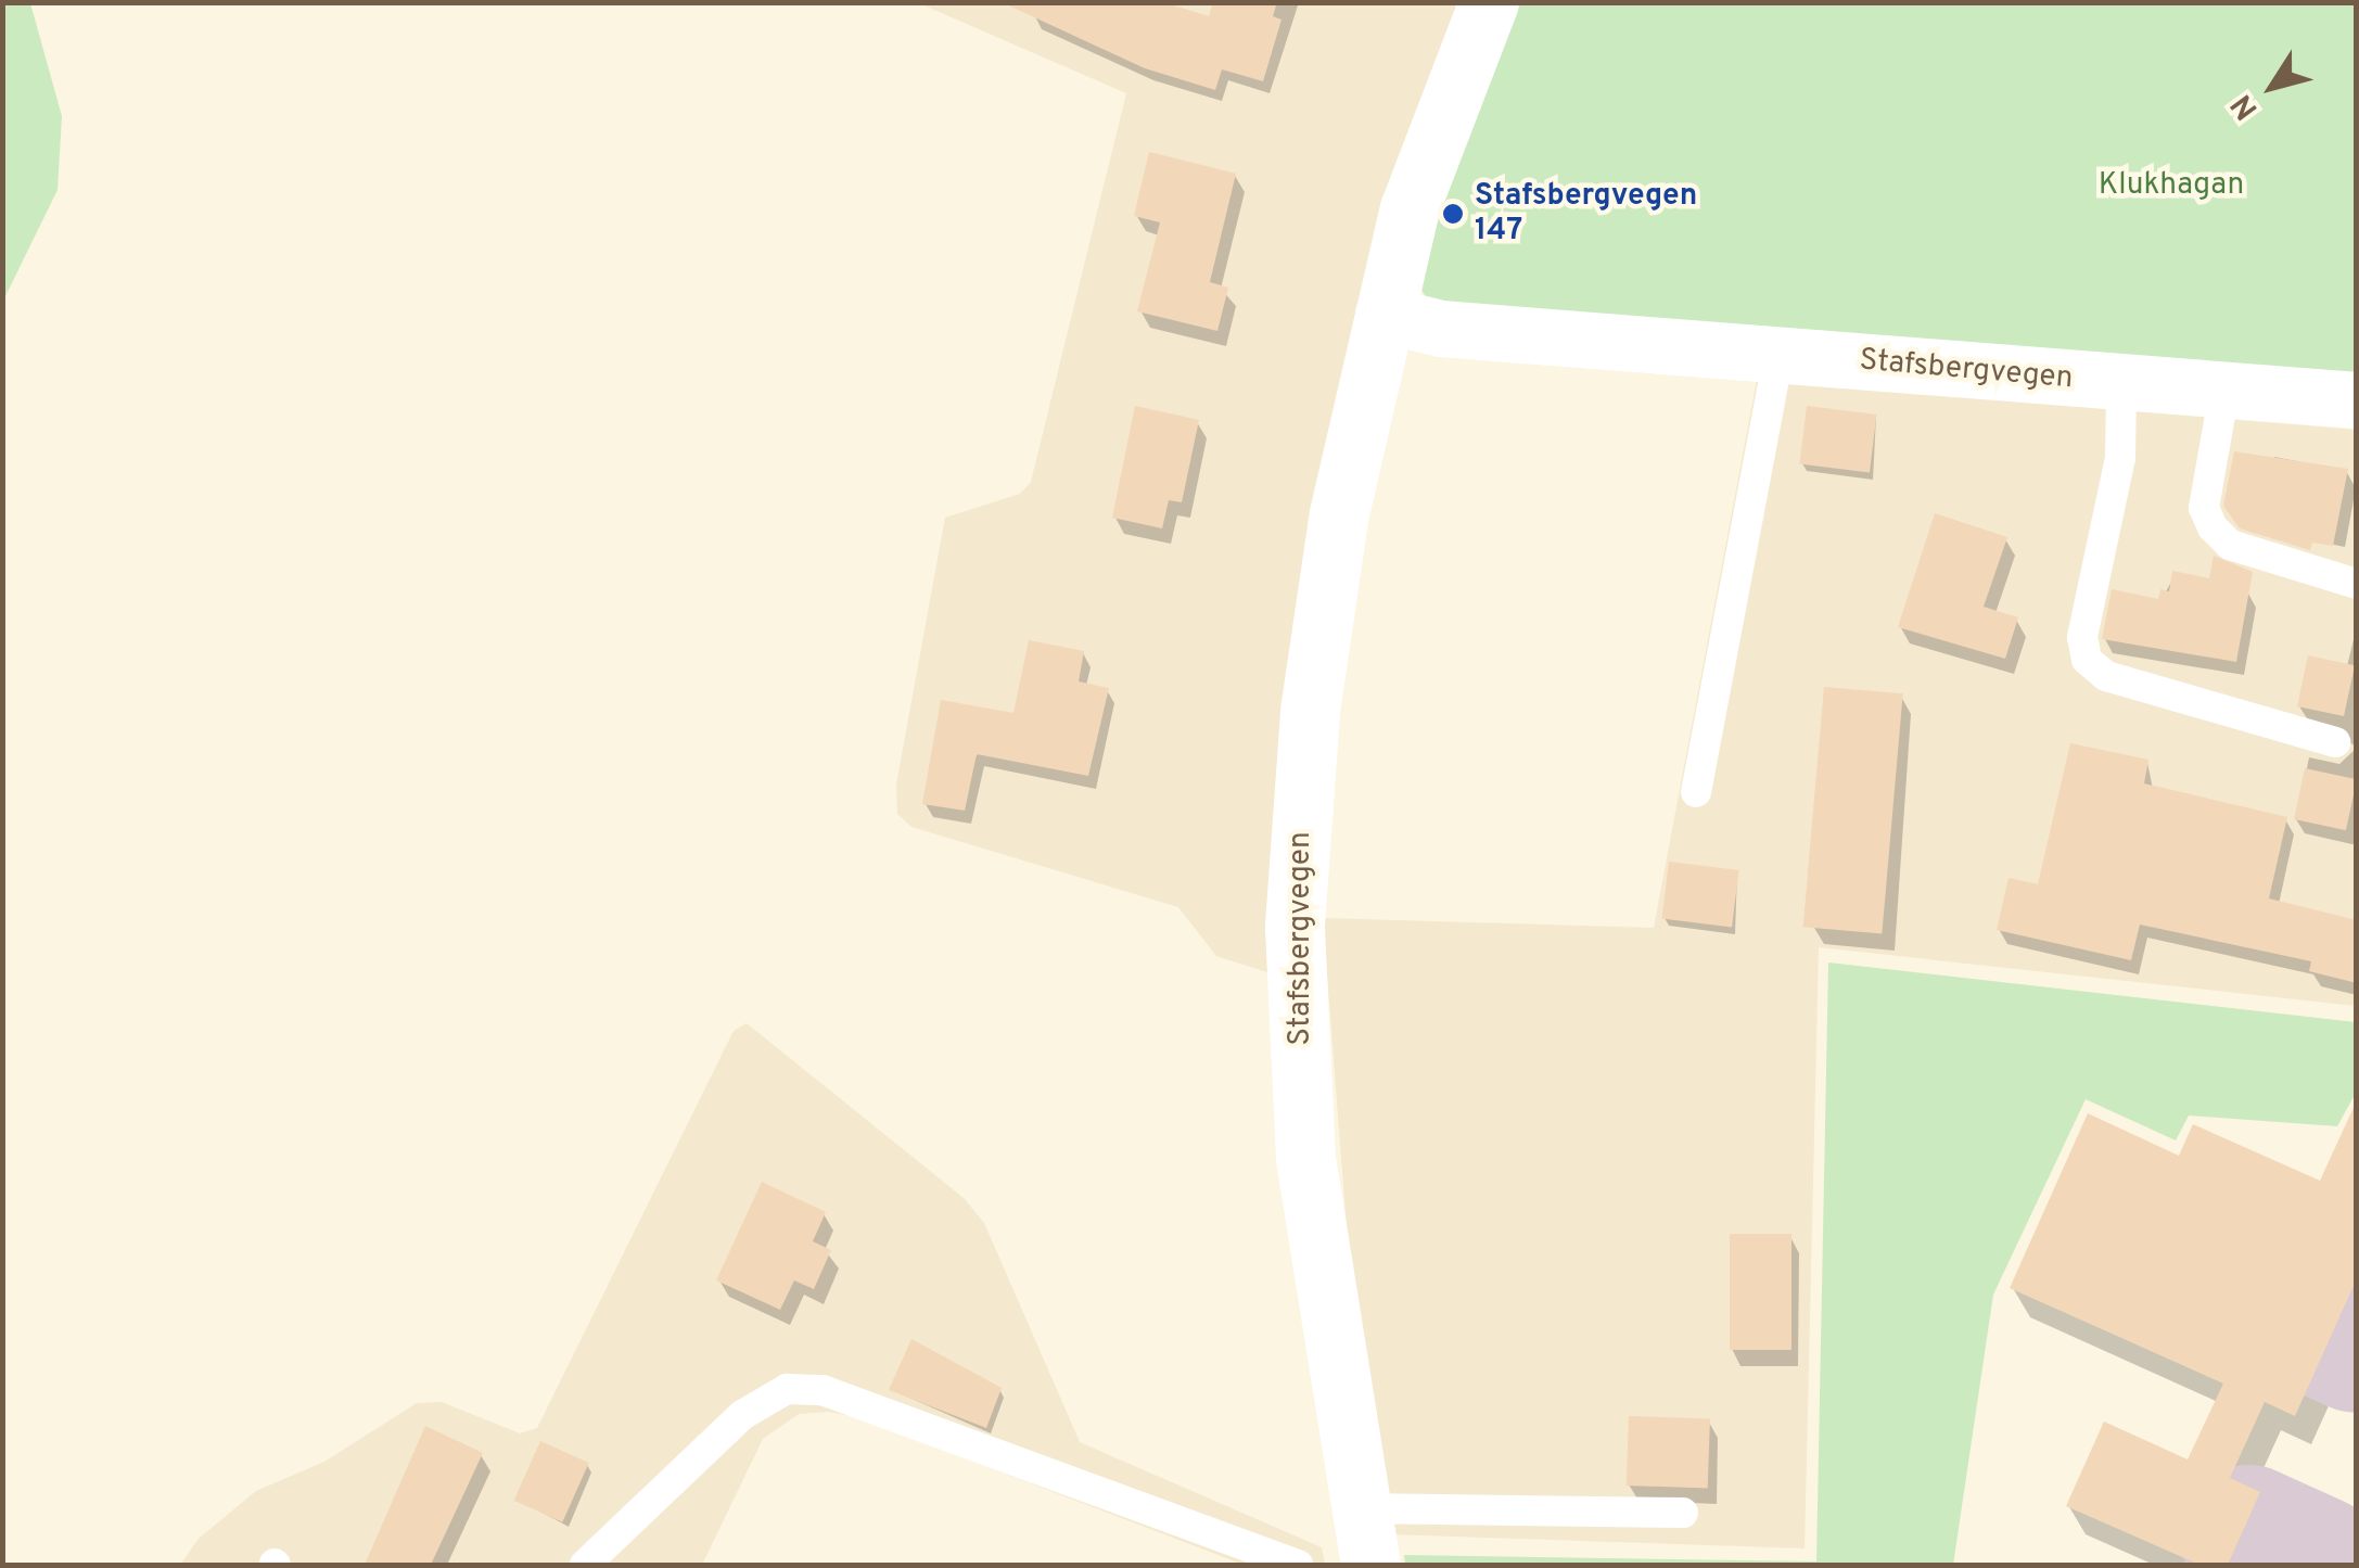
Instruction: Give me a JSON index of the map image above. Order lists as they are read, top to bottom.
{
  "streets": {
    "main road": ["Stafsbergvegen"]
  },
  "parks": ["Klukhagan"],
  "places": ["Stafsbergvegen 147"],
  "north": "bottom left"
}
